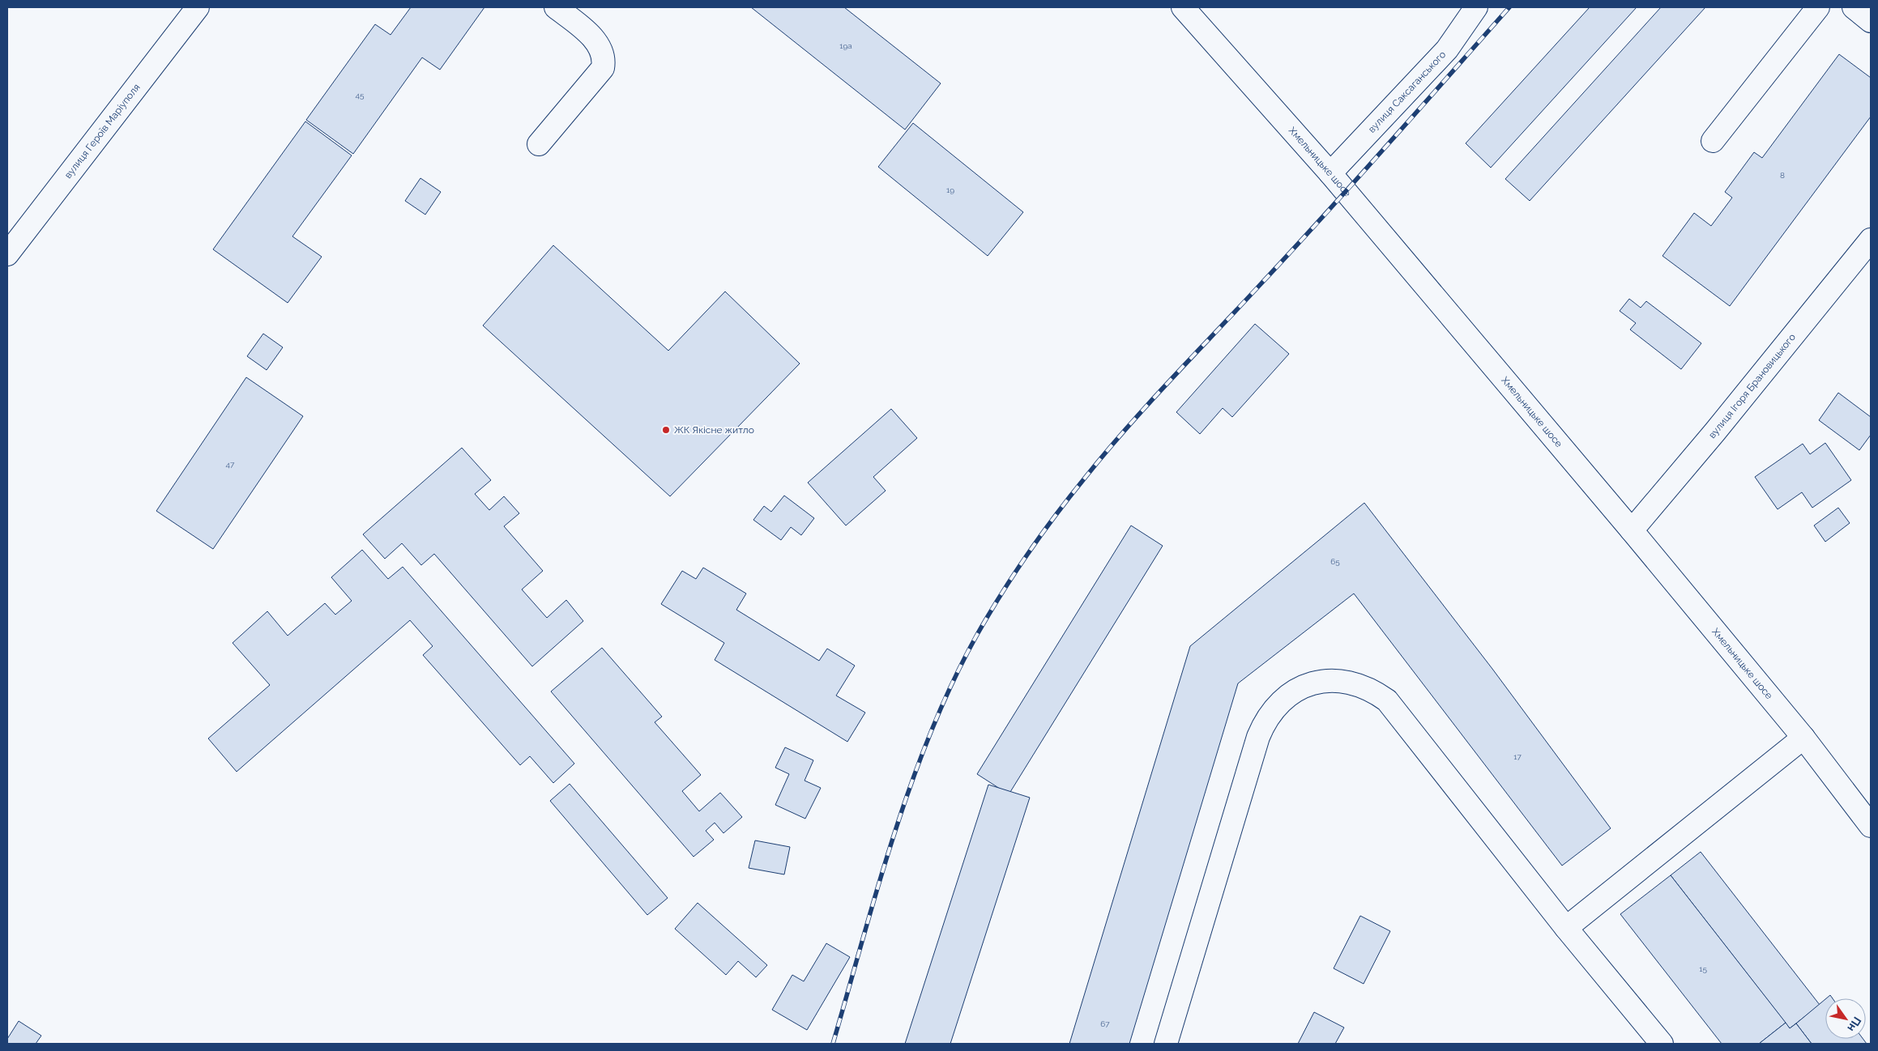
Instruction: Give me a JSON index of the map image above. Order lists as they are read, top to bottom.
{
  "streets": {
    "street": [
      "вулиця Саксаганського",
      "вулиця Героїв Маріуполя",
      "Хмельницьке шосе",
      "вулиця Ігоря Брановицького"
    ]
  },
  "crossings": [
    ["вулиця Саксаганського", "Хмельницьке шосе"],
    ["Хмельницьке шосе", "вулиця Ігоря Брановицького"]
  ],
  "places": ["ЖК Якісне житло"],
  "house_numbers": [
    "19а",
    "45",
    "8",
    "19",
    "47",
    "65",
    "17",
    "15",
    "67"
  ],
  "north": "bottom right"
}
